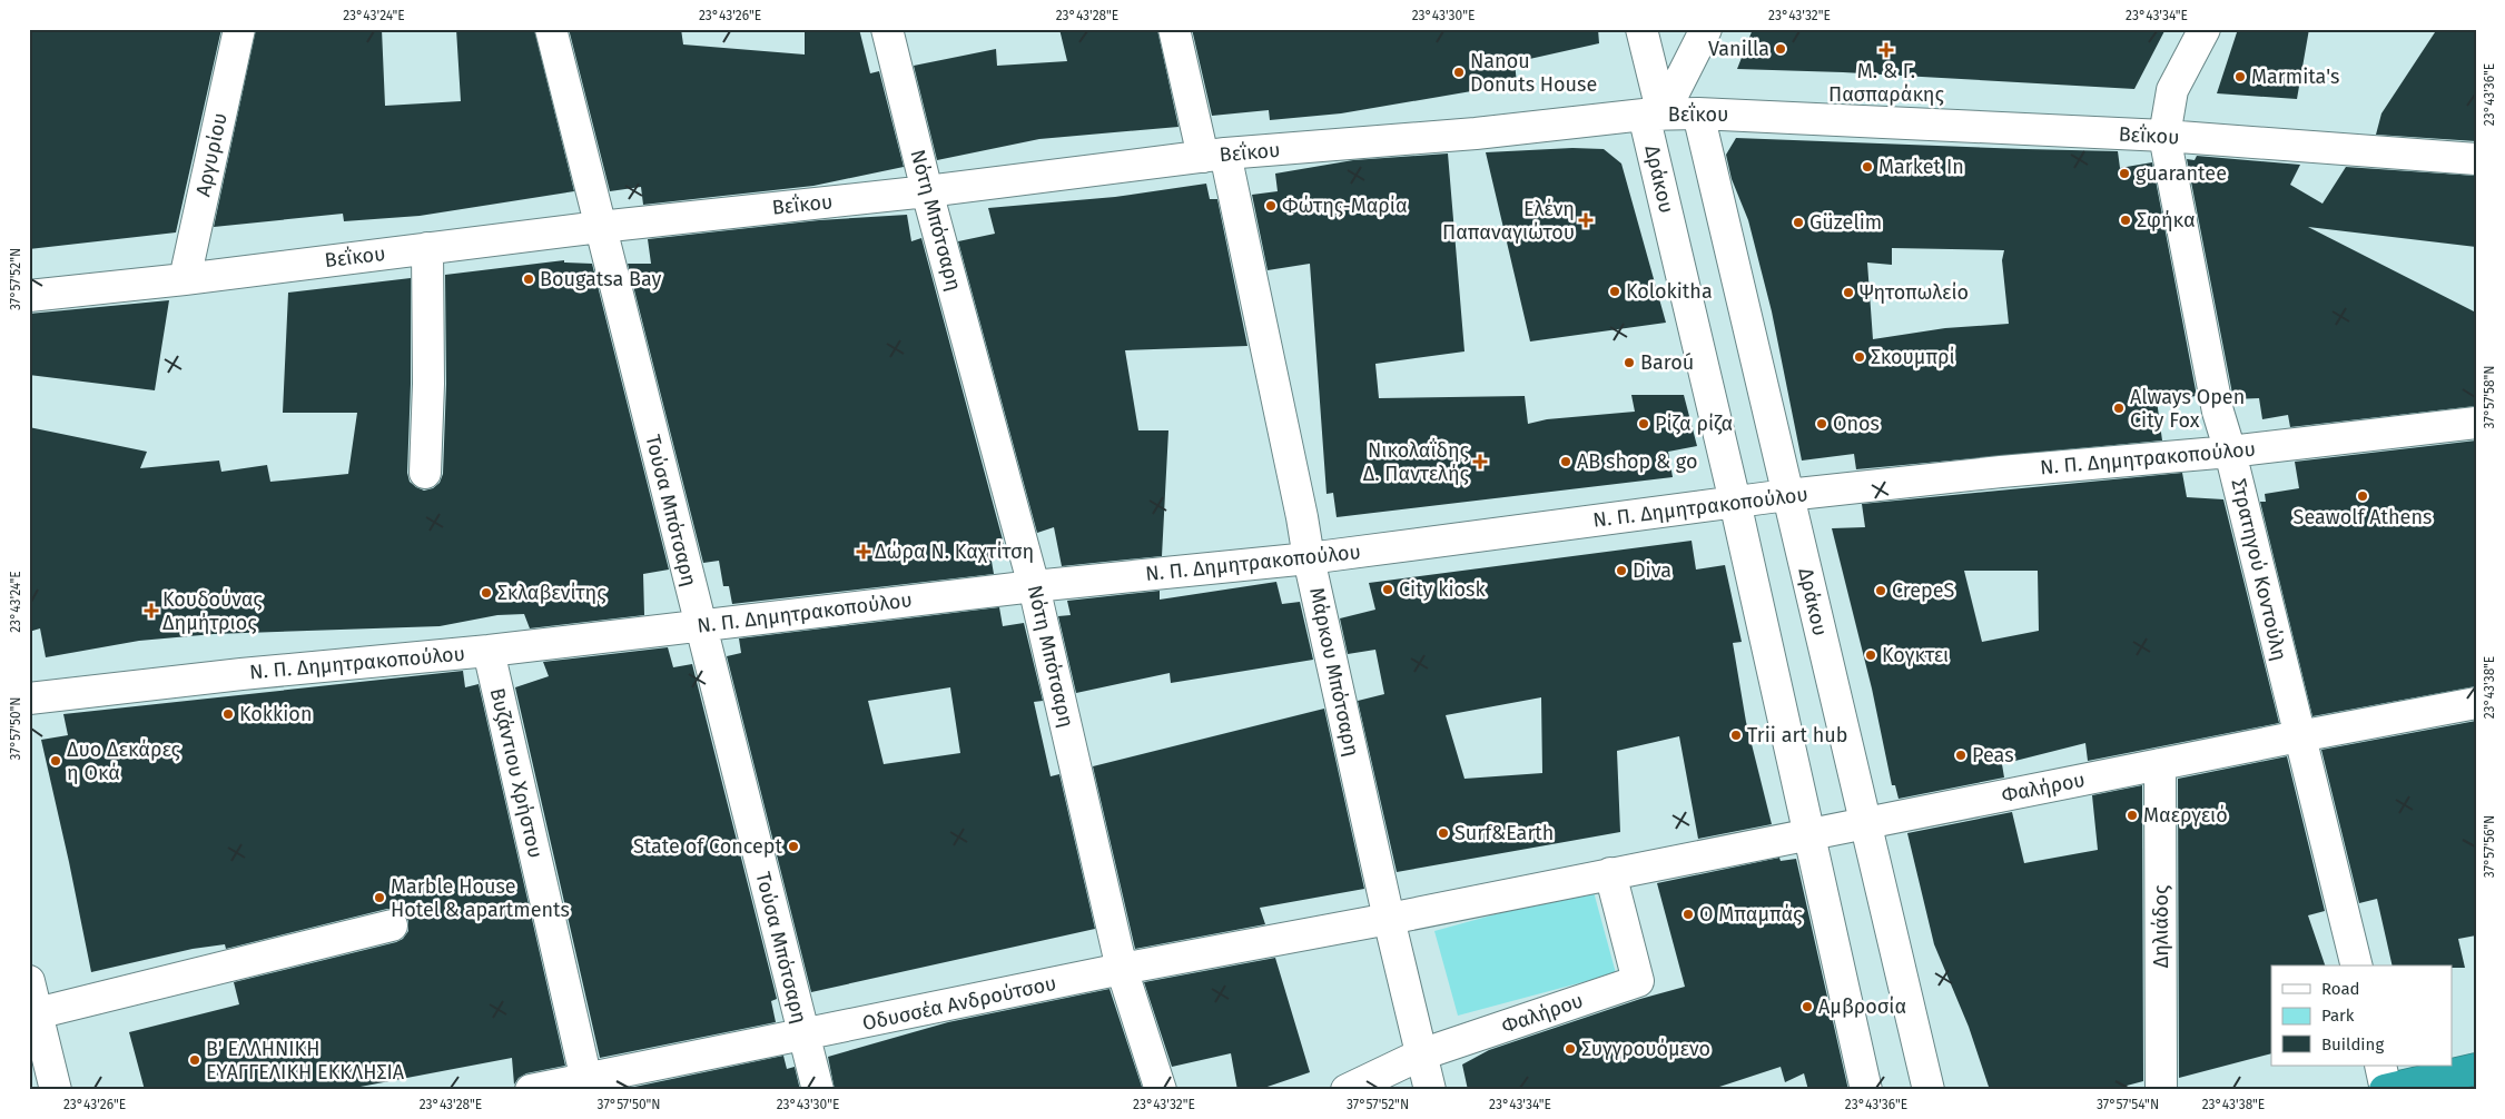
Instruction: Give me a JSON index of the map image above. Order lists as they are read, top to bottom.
{
  "streets": {
    "street": [
      "Βεΐκου",
      "Αργυρίου",
      "Δράκου",
      "Νότη Μπότσαρη",
      "Ν. Π. Δημητρακοπούλου",
      "Τούσα Μπότσαρη",
      "Στρατηγού Κοντούλη",
      "Μάρκου Μπότσαρη",
      "Βυζάντιου Χρήστου",
      "Φαλήρου",
      "Δηλιάδος",
      "Οδυσσέα Ανδρούτσου"
    ]
  },
  "crossings": [
    ["Βεΐκου", "Αργυρίου"],
    ["Βεΐκου", "Δράκου"],
    ["Βεΐκου", "Νότη Μπότσαρη"],
    ["Βεΐκου", "Τούσα Μπότσαρη"],
    ["Βεΐκου", "Στρατηγού Κοντούλη"],
    ["Βεΐκου", "Μάρκου Μπότσαρη"],
    ["Δράκου", "Ν. Π. Δημητρακοπούλου"],
    ["Δράκου", "Φαλήρου"],
    ["Νότη Μπότσαρη", "Ν. Π. Δημητρακοπούλου"],
    ["Νότη Μπότσαρη", "Οδυσσέα Ανδρούτσου"],
    ["Ν. Π. Δημητρακοπούλου", "Τούσα Μπότσαρη"],
    ["Ν. Π. Δημητρακοπούλου", "Στρατηγού Κοντούλη"],
    ["Ν. Π. Δημητρακοπούλου", "Μάρκου Μπότσαρη"],
    ["Ν. Π. Δημητρακοπούλου", "Βυζάντιου Χρήστου"],
    ["Τούσα Μπότσαρη", "Οδυσσέα Ανδρούτσου"],
    ["Στρατηγού Κοντούλη", "Φαλήρου"],
    ["Μάρκου Μπότσαρη", "Φαλήρου"],
    ["Μάρκου Μπότσαρη", "Οδυσσέα Ανδρούτσου"],
    ["Βυζάντιου Χρήστου", "Οδυσσέα Ανδρούτσου"],
    ["Φαλήρου", "Δηλιάδος"],
    ["Φαλήρου", "Οδυσσέα Ανδρούτσου"]
  ],
  "places": {
    "other": [
      "Vanilla",
      "Nanou Donuts House",
      "Marmita's",
      "Market In",
      "guarantee",
      "Φώτης-Μαρία",
      "Σφήκα",
      "Güzelim",
      "Bougatsa Bay",
      "Kolokitha",
      "Ψητοπωλείο",
      "Σκουμπρί",
      "Baroú",
      "Always Open City Fox",
      "Ρίζα ρίζα",
      "Onos",
      "AB shop & go",
      "Seawolf Athens",
      "Diva",
      "City kiosk",
      "CrepeS",
      "Σκλαβενίτης",
      "Κογκτει",
      "Kokkion",
      "Trii art hub",
      "Peas",
      "Δυο Δεκάρες η Οκά",
      "Μαεργειό",
      "Surf&Earth",
      "State of Concept",
      "Marble House Hotel & apartments",
      "O Μπαμπάς",
      "Αμβροσία",
      "Συγγρουόμενο",
      "Β' ΕΛΛΗΝΙΚΗ ΕΥΑΓΓΕΛΙΚΗ ΕΚΚΛΗΣΙΑ"
    ],
    "health": [
      "Μ. & Γ. Πασπαράκης",
      "Ελένη Παπαναγιώτου",
      "Νικολαΐδης Δ. Παντελής",
      "Δώρα Ν. Καχτίτση",
      "Κουδούνας Δημήτριος"
    ]
  },
  "legend": ["Road", "Park", "Building"],
  "coordinates": [
    "23°43'24\"E",
    "23°43'26\"E",
    "23°43'28\"E",
    "23°43'30\"E",
    "23°43'32\"E",
    "23°43'34\"E",
    "23°43'36\"E",
    "37°57'52\"N",
    "37°57'58\"N",
    "23°43'38\"E",
    "37°57'50\"N",
    "37°57'56\"N",
    "37°57'54\"N"
  ]
}
